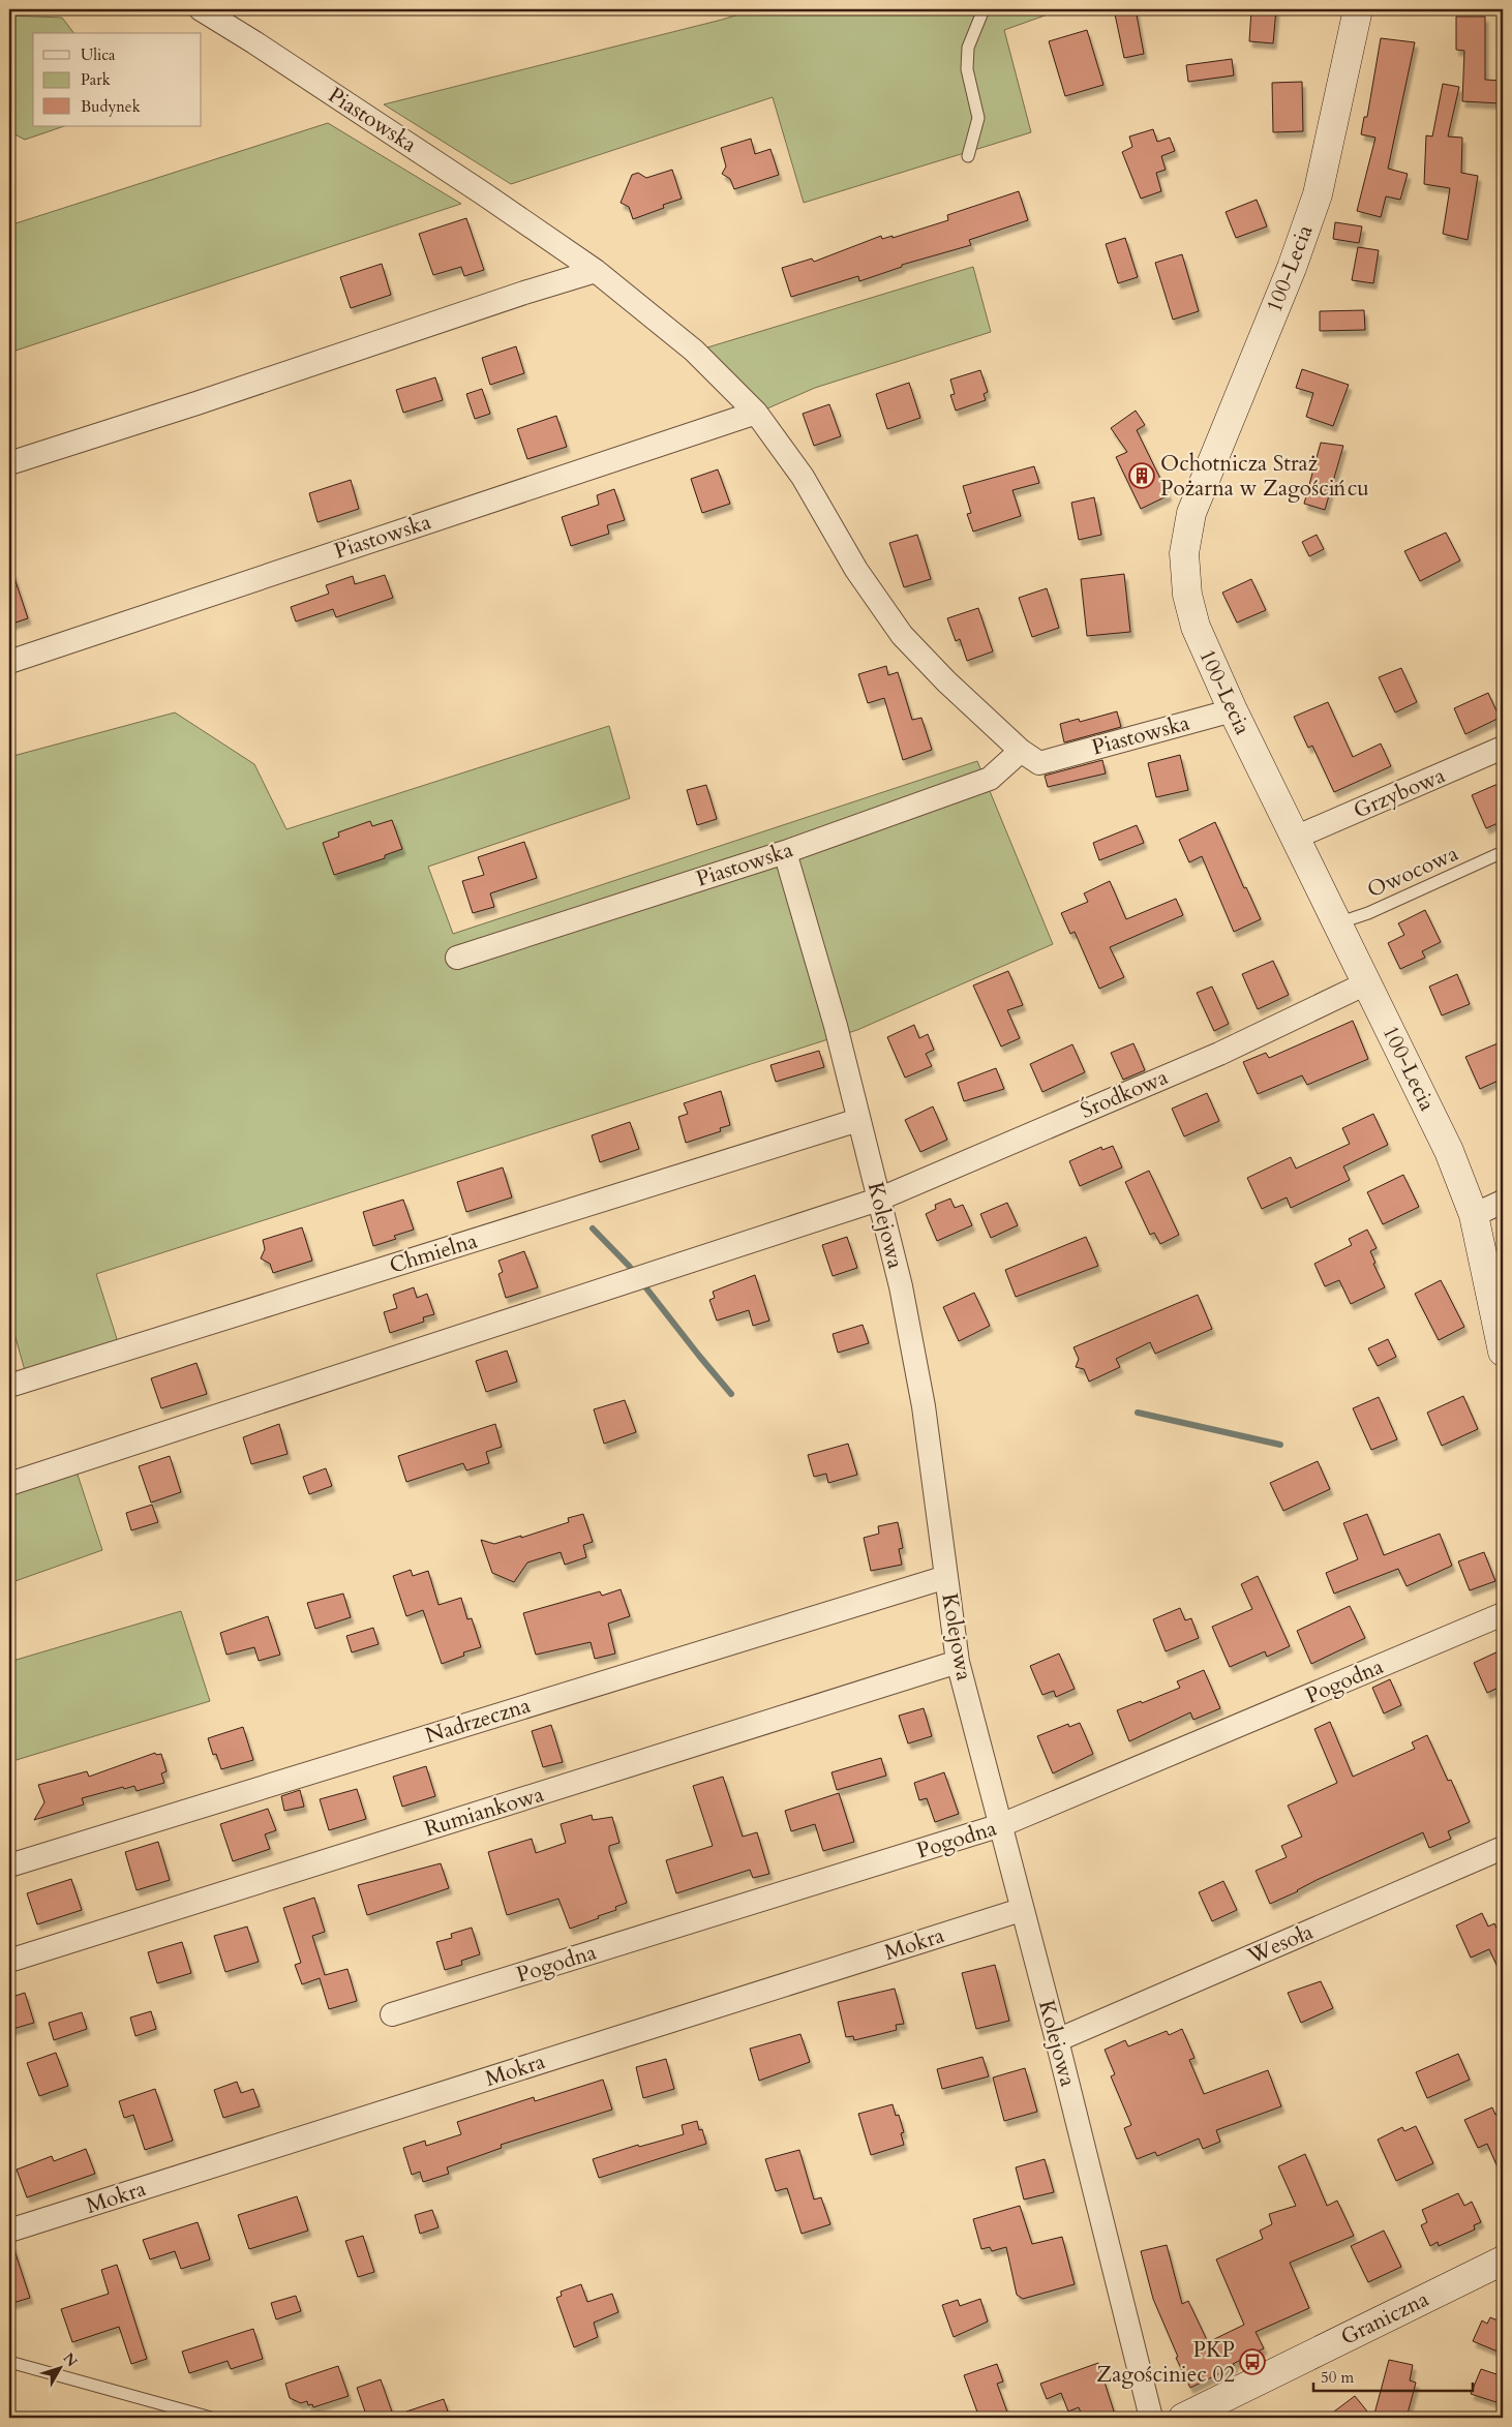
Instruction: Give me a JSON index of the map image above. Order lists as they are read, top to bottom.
{
  "streets": {
    "street": [
      "Piastowska",
      "100-Lecia",
      "Grzybowa",
      "Środkowa",
      "Kolejowa",
      "Chmielna",
      "Pogodna",
      "Nadrzeczna",
      "Rumiankowa",
      "Mokra",
      "Wesoła",
      "Graniczna"
    ],
    "lane": ["Owocowa"]
  },
  "crossings": [
    ["Piastowska", "100-Lecia"],
    ["Piastowska", "Kolejowa"],
    ["100-Lecia", "Grzybowa"],
    ["100-Lecia", "Owocowa"],
    ["100-Lecia", "Środkowa"],
    ["Środkowa", "Kolejowa"],
    ["Kolejowa", "Chmielna"],
    ["Kolejowa", "Pogodna"],
    ["Kolejowa", "Nadrzeczna"],
    ["Kolejowa", "Rumiankowa"],
    ["Kolejowa", "Mokra"],
    ["Kolejowa", "Wesoła"]
  ],
  "places": {
    "building": ["Ochotnicza Straż Pożarna w Zagościńcu"],
    "bus stop": ["PKP Zagościniec 02"]
  },
  "legend": ["Ulica", "Park", "Budynek"],
  "scale_bar": "50 m",
  "north": "top right"
}
